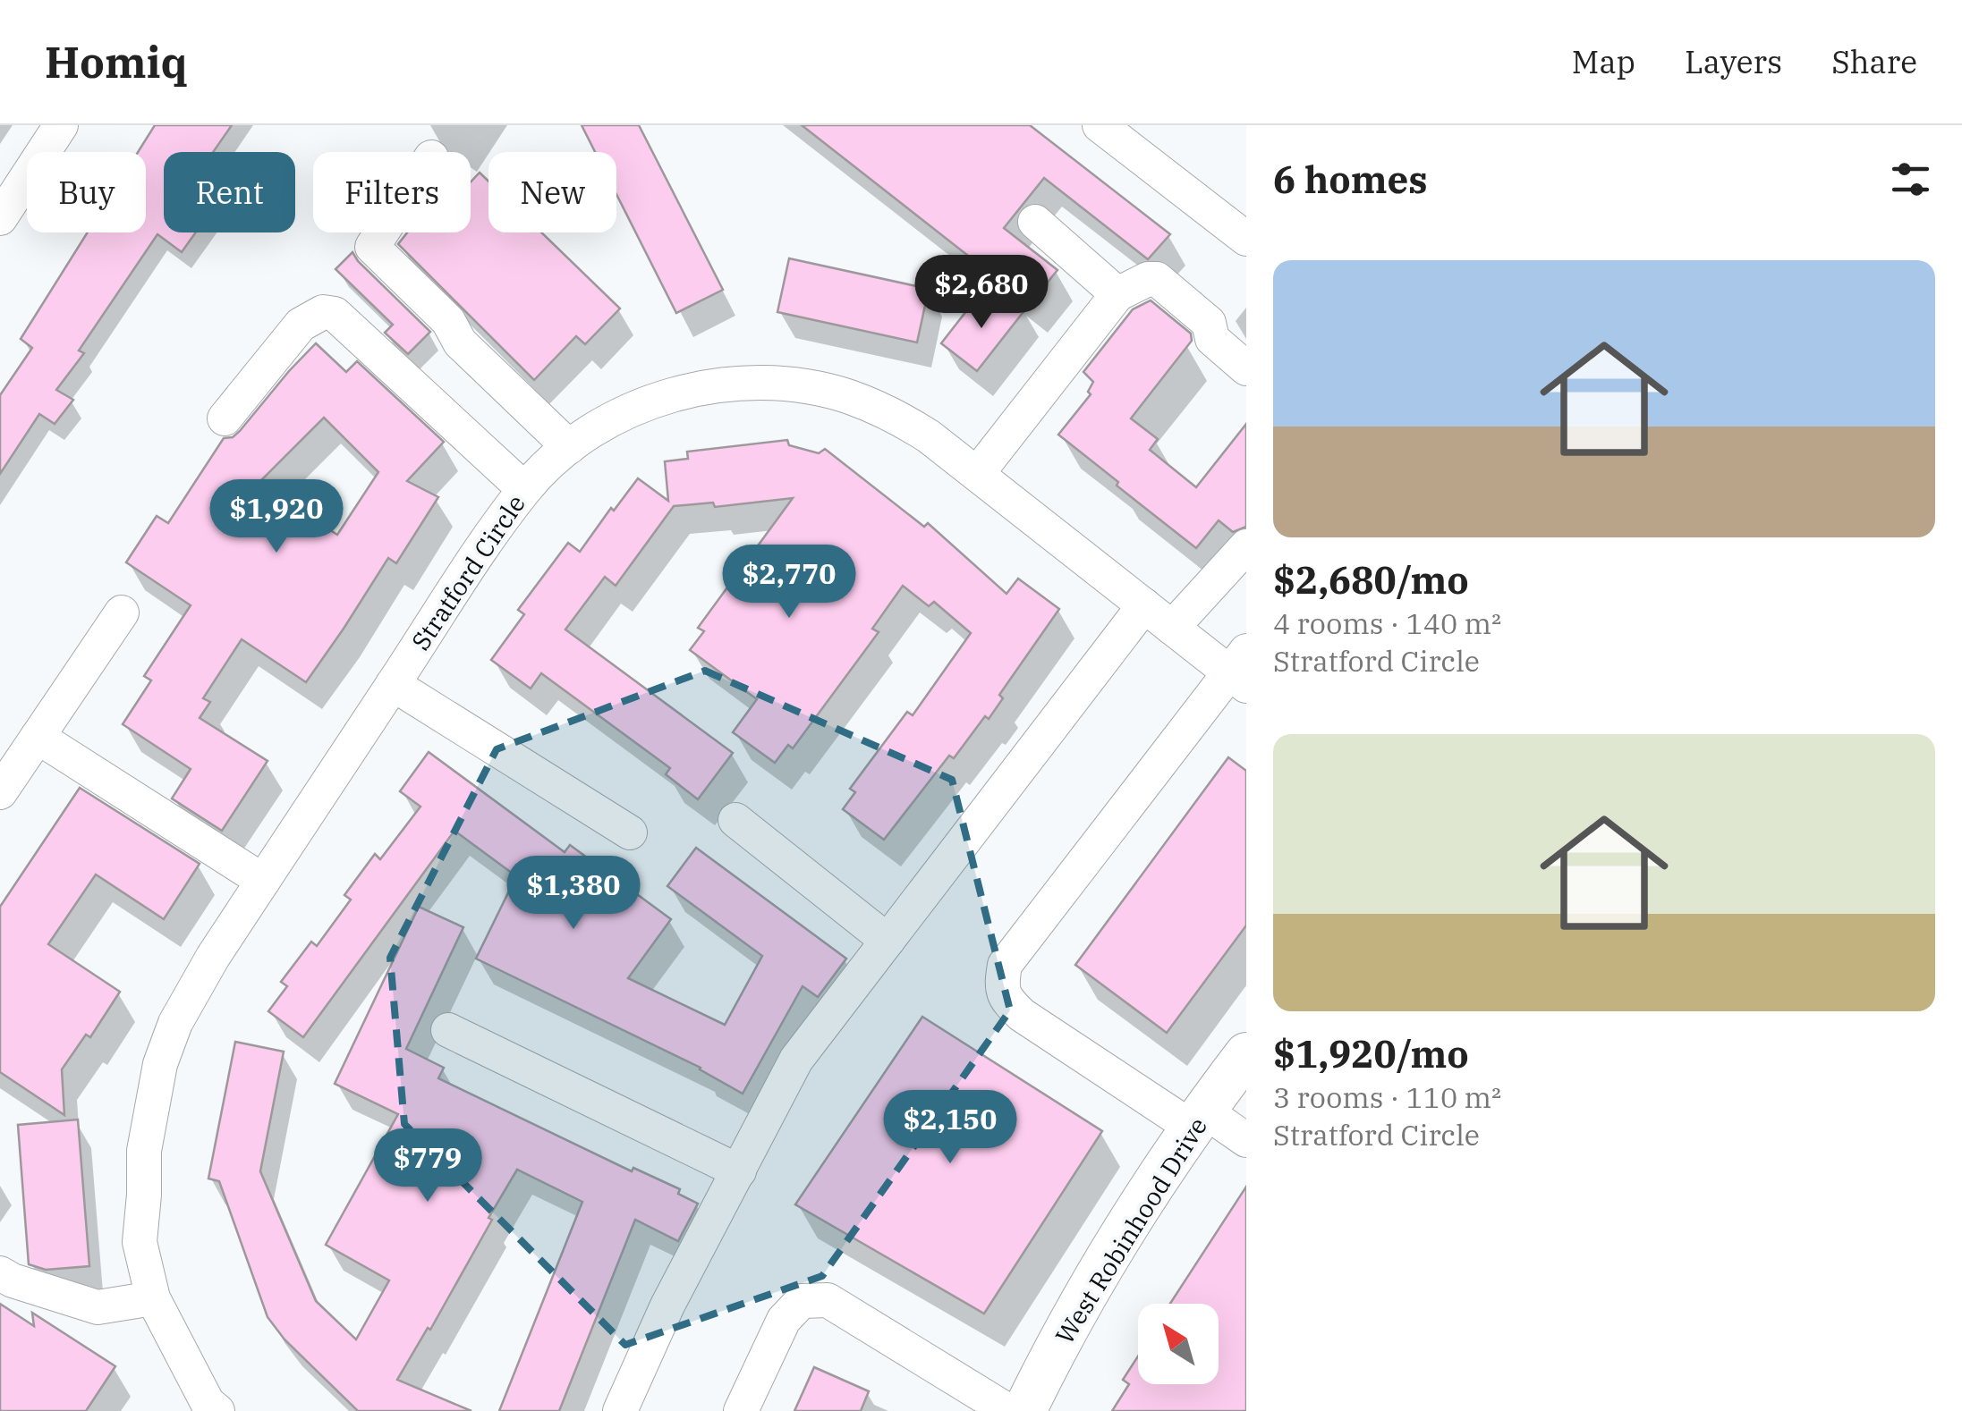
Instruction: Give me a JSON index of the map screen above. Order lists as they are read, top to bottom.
{
  "streets": {
    "main road": ["West Robinhood Drive"],
    "street": ["Stratford Circle"]
  },
  "north": "top left",
  "page": {
    "header": "Homiq",
    "nav": ["Map", "Layers", "Share"],
    "heading": "6 homes",
    "chip": [
      "Buy",
      "Rent",
      "Filters",
      "New"
    ],
    "list": [
      {
        "name": "$2,680/mo",
        "note": "4 rooms · 140 m² · Stratford Circle"
      },
      {
        "name": "$1,920/mo",
        "note": "3 rooms · 110 m² · Stratford Circle"
      }
    ],
    "price": [
      "$2,680",
      "$1,920",
      "$2,770",
      "$1,380",
      "$2,150",
      "$779"
    ]
  }
}
